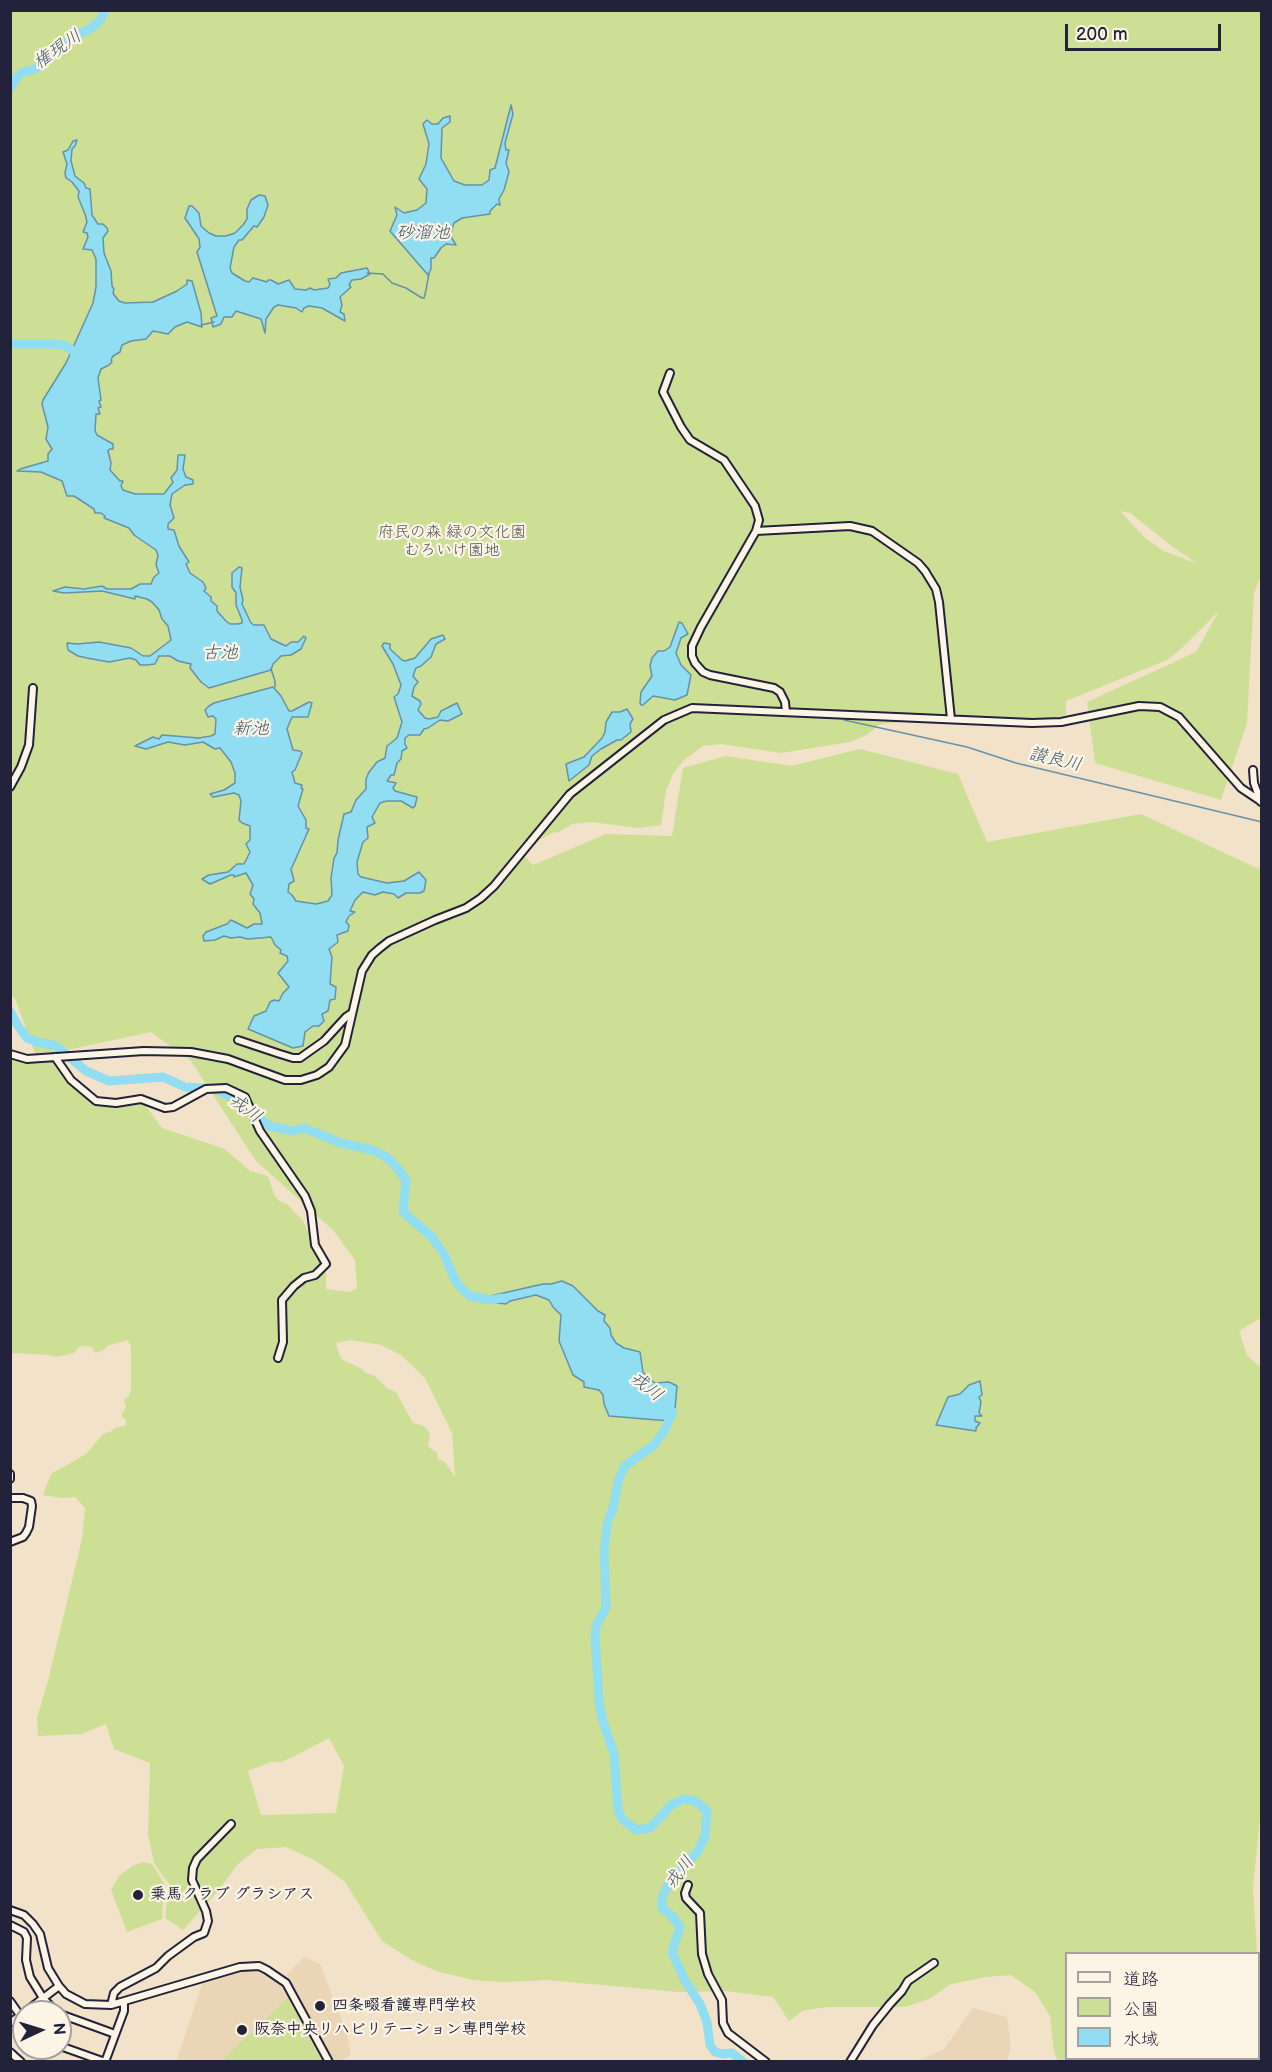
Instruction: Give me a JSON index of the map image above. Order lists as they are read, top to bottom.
{
  "water": [
    "権現川",
    "砂溜池",
    "古池",
    "新池",
    "讃良川",
    "戎川"
  ],
  "parks": ["府民の森 緑の文化園 むろいけ園地"],
  "places": ["乗馬クラブ グラシアス", "四条畷看護専門学校", "阪奈中央リハビリテーション専門学校"],
  "legend": ["道路", "公園", "水域"],
  "scale_bar": "200 m",
  "north": "right"
}
